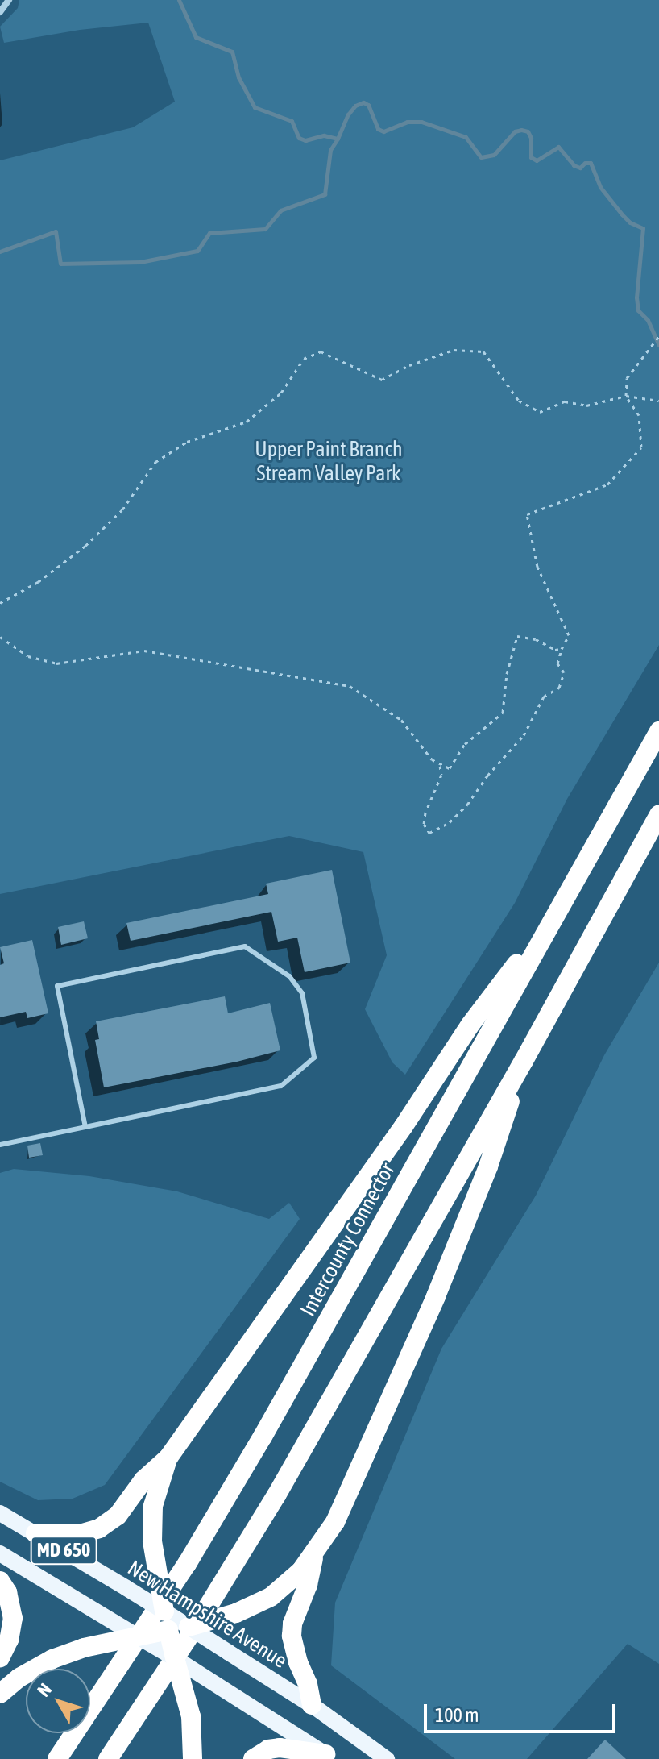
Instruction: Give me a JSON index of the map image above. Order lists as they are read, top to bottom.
{
  "streets": {
    "highway": ["Intercounty Connector"],
    "main road": ["MD 650", "New Hampshire Avenue"]
  },
  "parks": ["Upper Paint Branch Stream Valley Park"],
  "scale_bar": "100 m",
  "north": "top left"
}
